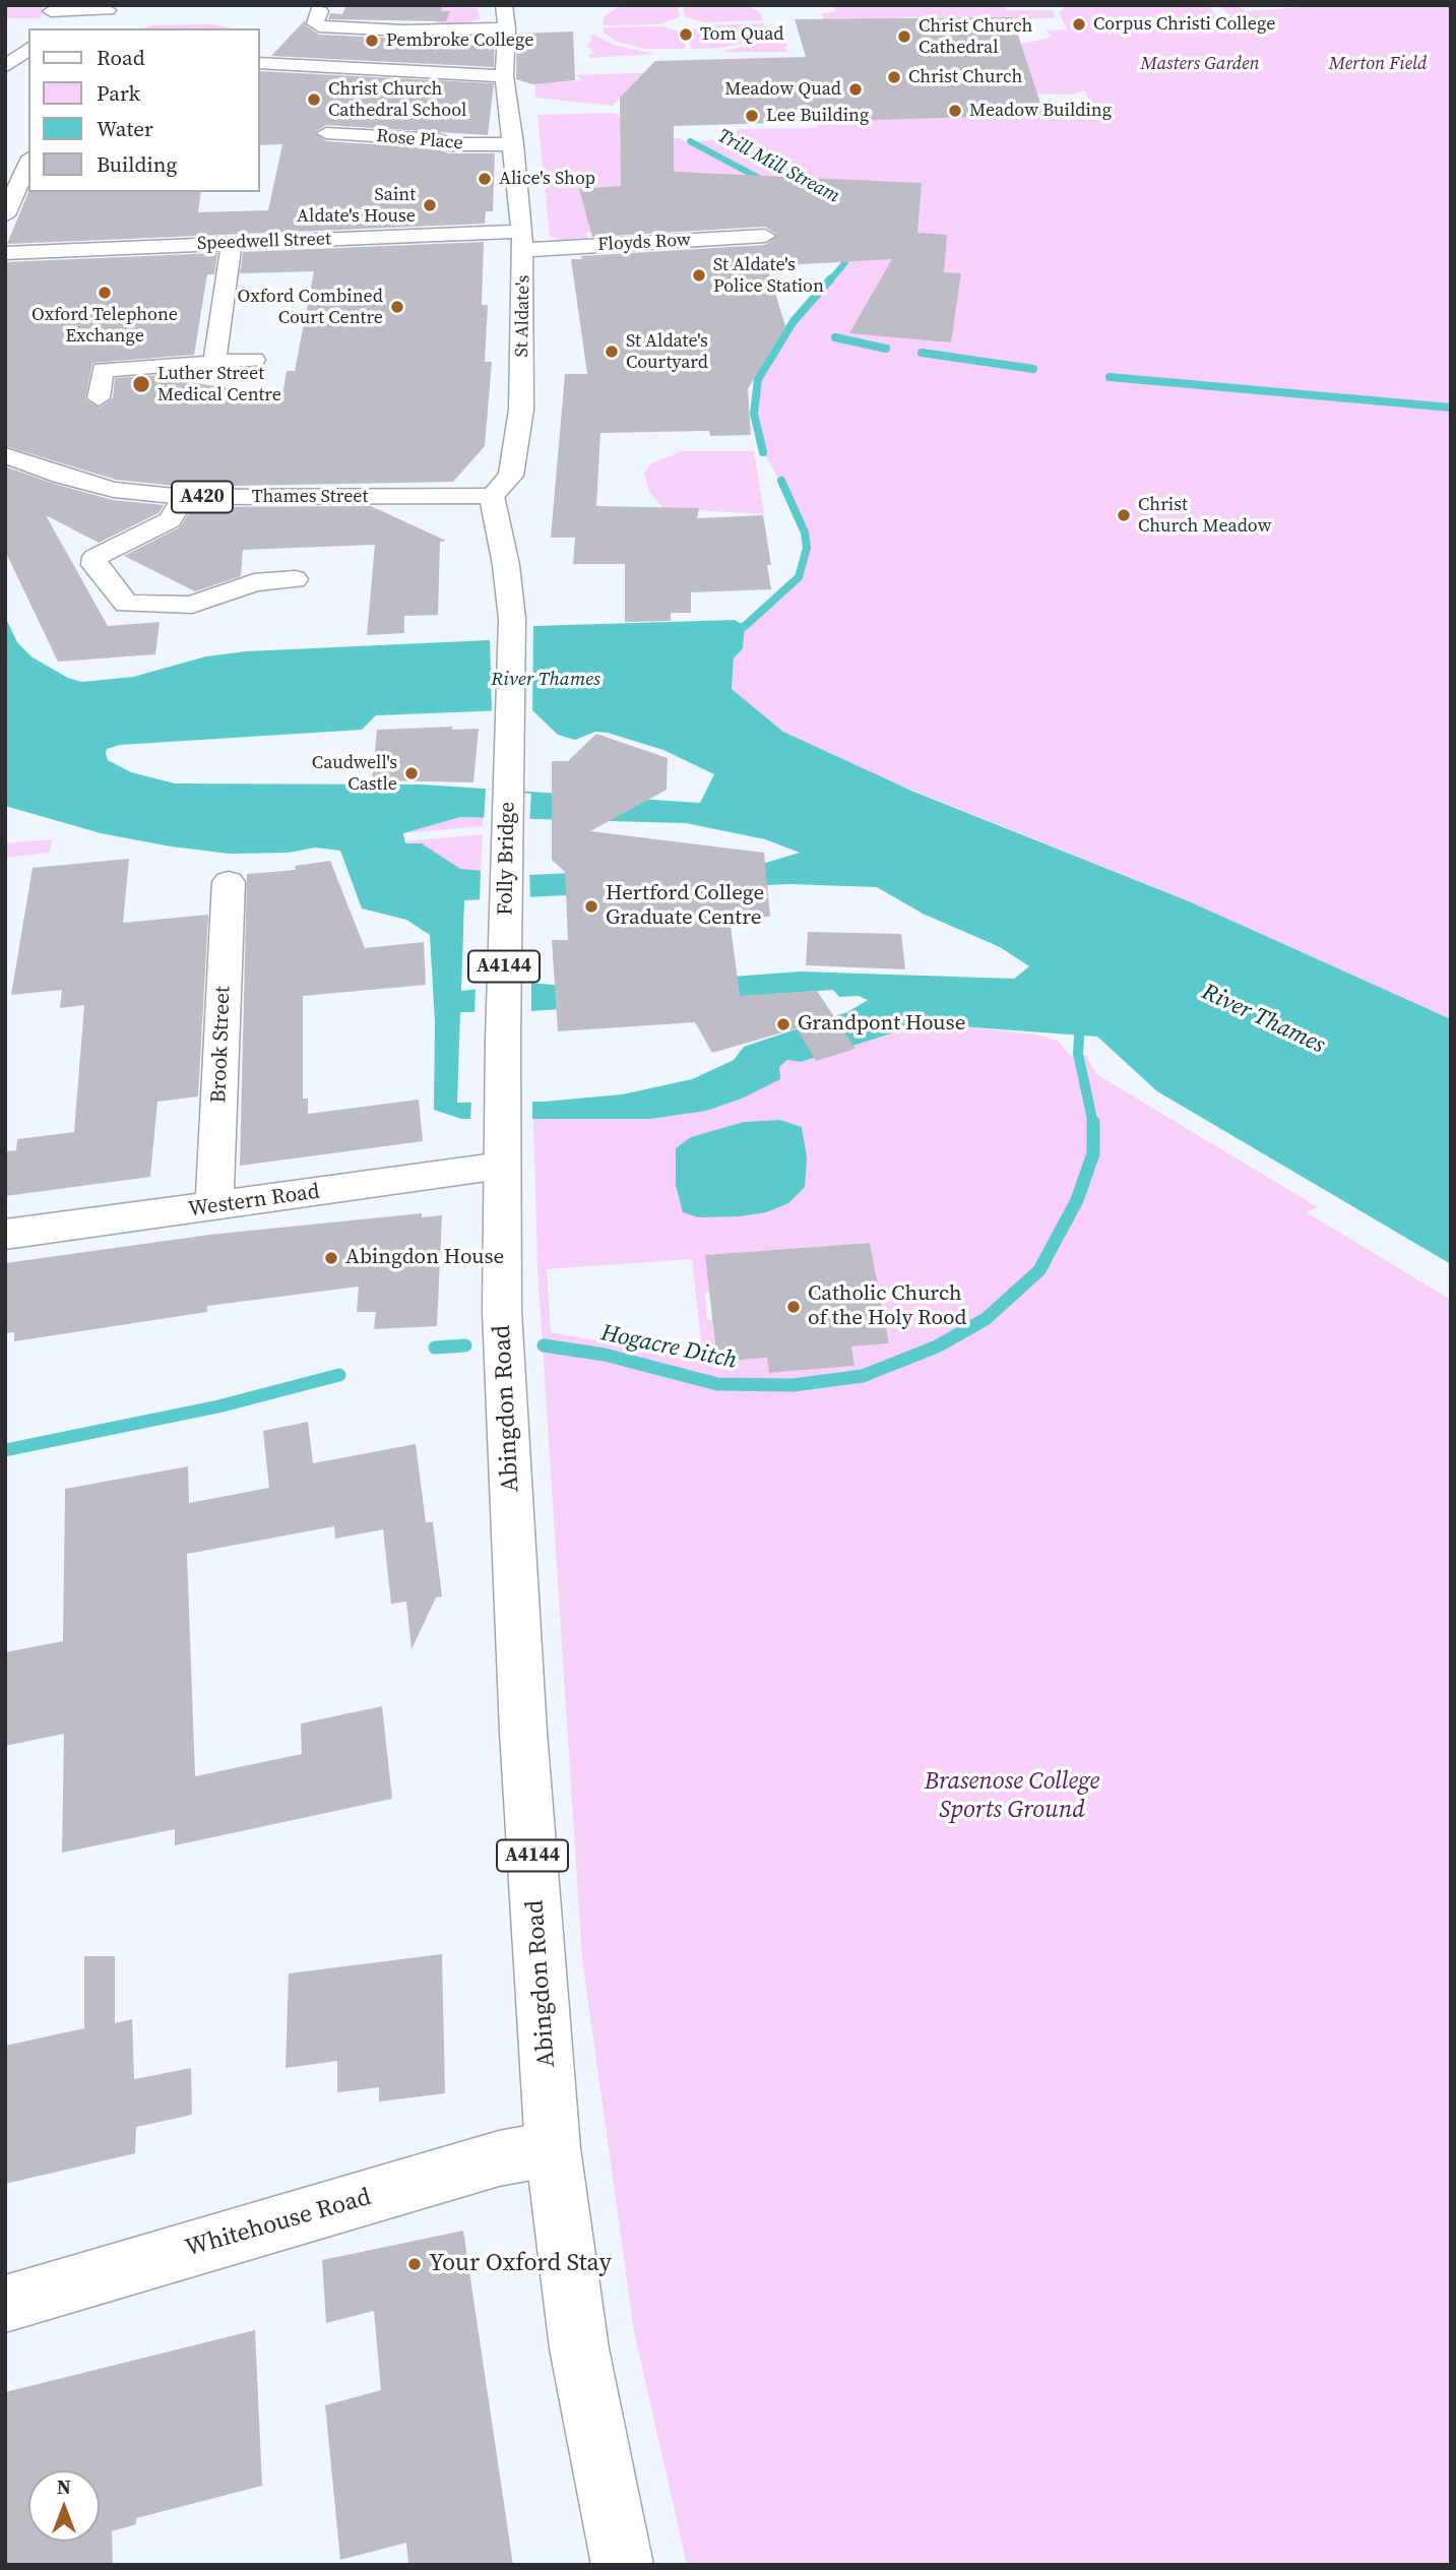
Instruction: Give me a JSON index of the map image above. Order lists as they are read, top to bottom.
{
  "streets": {
    "street": [
      "Rose Place",
      "Speedwell Street",
      "Floyds Row",
      "St Aldate's",
      "A420",
      "Thames Street",
      "Folly Bridge",
      "A4144",
      "Brook Street",
      "Western Road",
      "Abingdon Road",
      "Whitehouse Road"
    ]
  },
  "crossings": [
    ["Rose Place", "St Aldate's"],
    ["Speedwell Street", "Floyds Row"],
    ["Speedwell Street", "St Aldate's"],
    ["Floyds Row", "St Aldate's"],
    ["St Aldate's", "Thames Street"],
    ["St Aldate's", "Folly Bridge"],
    ["Thames Street", "Folly Bridge"],
    ["Folly Bridge", "Western Road"],
    ["Folly Bridge", "Abingdon Road"],
    ["Brook Street", "Western Road"],
    ["Western Road", "Abingdon Road"],
    ["Abingdon Road", "Whitehouse Road"]
  ],
  "water": ["Trill Mill Stream", "River Thames", "Hogacre Ditch"],
  "parks": ["Masters Garden", "Merton Field", "Brasenose College Sports Ground"],
  "places": [
    "Corpus Christi College",
    "Tom Quad",
    "Christ Church Cathedral",
    "Pembroke College",
    "Christ Church",
    "Meadow Quad",
    "Christ Church Cathedral School",
    "Meadow Building",
    "Lee Building",
    "Alice's Shop",
    "Saint Aldate's House",
    "St Aldate's Police Station",
    "Oxford Telephone Exchange",
    "Oxford Combined Court Centre",
    "St Aldate's Courtyard",
    "Luther Street Medical Centre",
    "Christ Church Meadow",
    "Caudwell's Castle",
    "Hertford College Graduate Centre",
    "Grandpont House",
    "Abingdon House",
    "Catholic Church of the Holy Rood",
    "Your Oxford Stay"
  ],
  "legend": [
    "Road",
    "Park",
    "Water",
    "Building"
  ],
  "north": "top"
}
